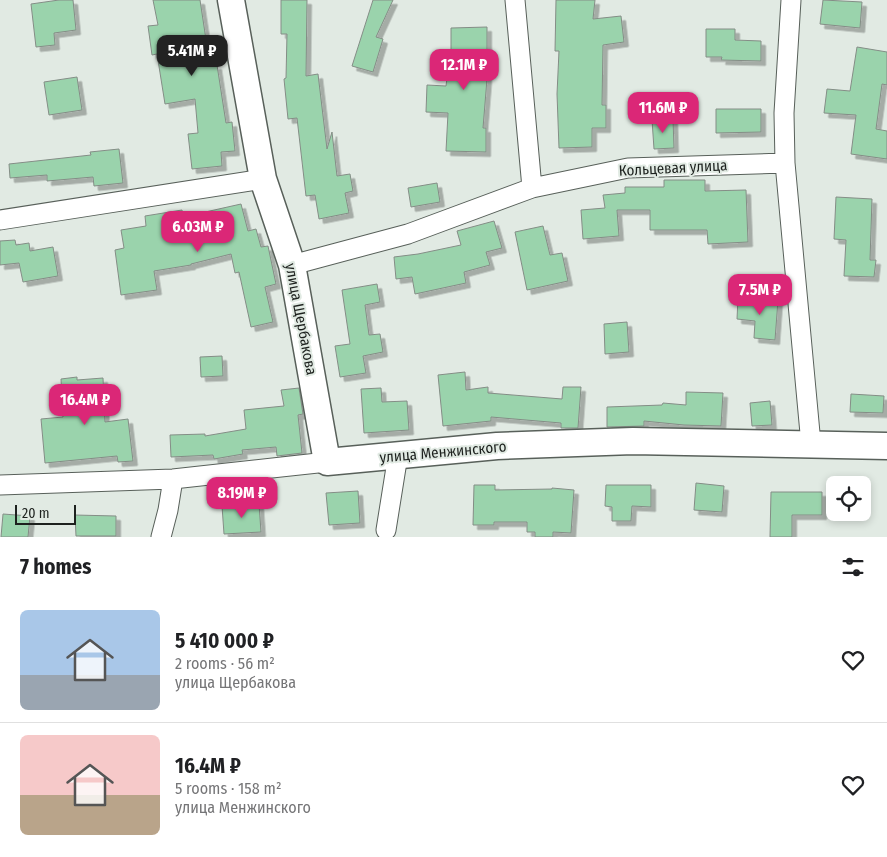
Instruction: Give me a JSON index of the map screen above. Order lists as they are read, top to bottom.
{
  "streets": {
    "street": ["Кольцевая улица", "улица Щербакова", "улица Менжинского"]
  },
  "crossings": [
    ["Кольцевая улица", "улица Щербакова"],
    ["улица Щербакова", "улица Менжинского"]
  ],
  "scale_bar": "20 m",
  "page": {
    "price": [
      "5.41M ₽",
      "12.1M ₽",
      "11.6M ₽",
      "6.03M ₽",
      "7.5M ₽",
      "16.4M ₽",
      "8.19M ₽"
    ],
    "scale": "20 m",
    "heading": "7 homes",
    "list": [
      {
        "name": "5 410 000 ₽",
        "note": "2 rooms · 56 m² · улица Щербакова"
      },
      {
        "name": "16.4M ₽",
        "note": "5 rooms · 158 m² · улица Менжинского"
      }
    ]
  }
}
